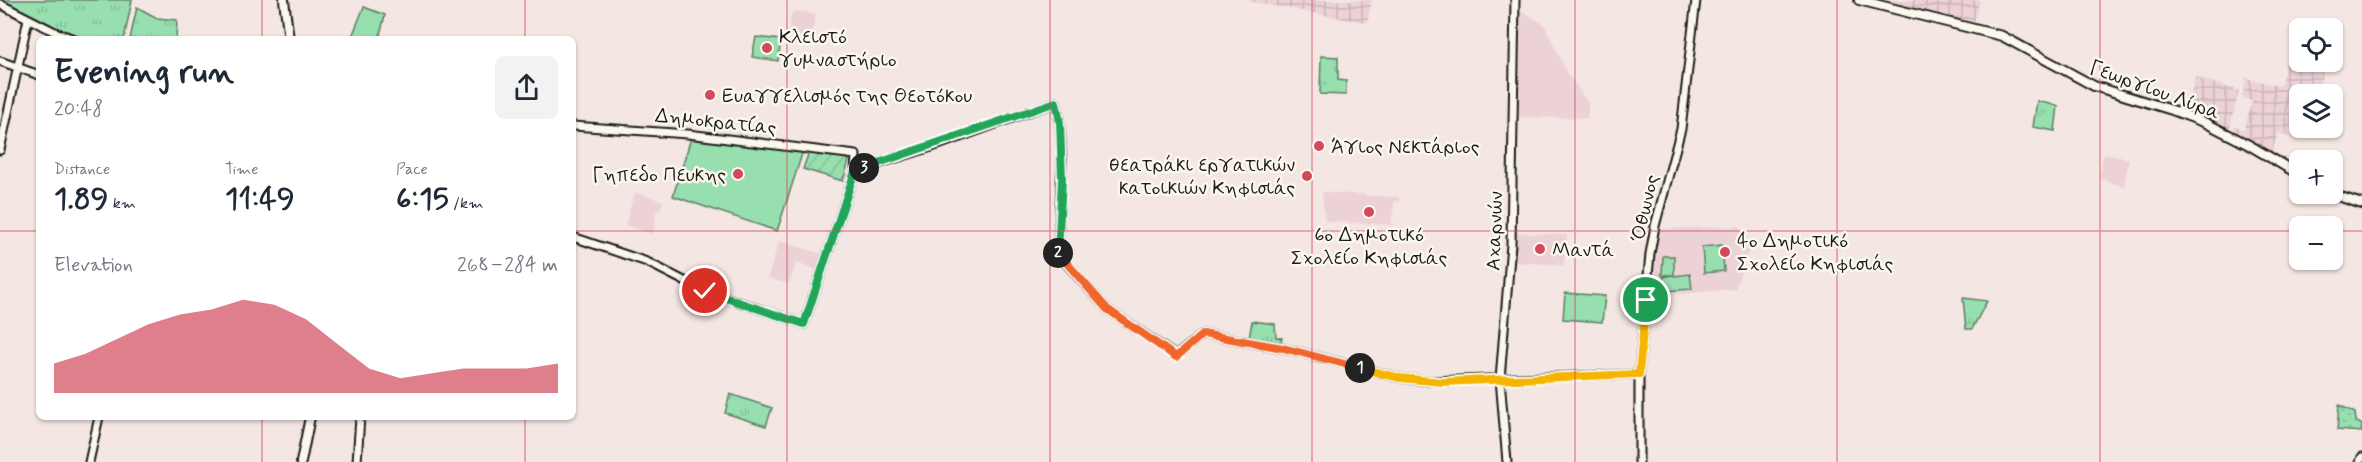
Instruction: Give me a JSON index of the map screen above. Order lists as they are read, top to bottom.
{
  "streets": {
    "main road": ["Γεωργίου Λύρα"],
    "street": ["Δημοκρατίας", "Όθωνος", "Αχαρνών"]
  },
  "places": [
    "Κλειστό γυμναστήριο",
    "Ευαγγελισμός της Θεοτόκου",
    "Άγιος Νεκτάριος",
    "Γηπεδο Πευκης",
    "θεατράκι εργατικών κατοικιών Κηφισιάς",
    "6ο Δημοτικό Σχολείο Κηφισιάς",
    "Μαντά",
    "4ο Δημοτικό Σχολείο Κηφισιάς"
  ],
  "page": {
    "map_buttons": ["+", "−"],
    "heading": ["Evening run", "20:48"],
    "stats": [
      ["Distance", "1.89 km"],
      ["Time", "11:49"],
      ["Pace", "6:15 /km"]
    ],
    "pins": ["3", "2", "1"],
    "chart": ["Elevation", "268–284 m"]
  }
}
